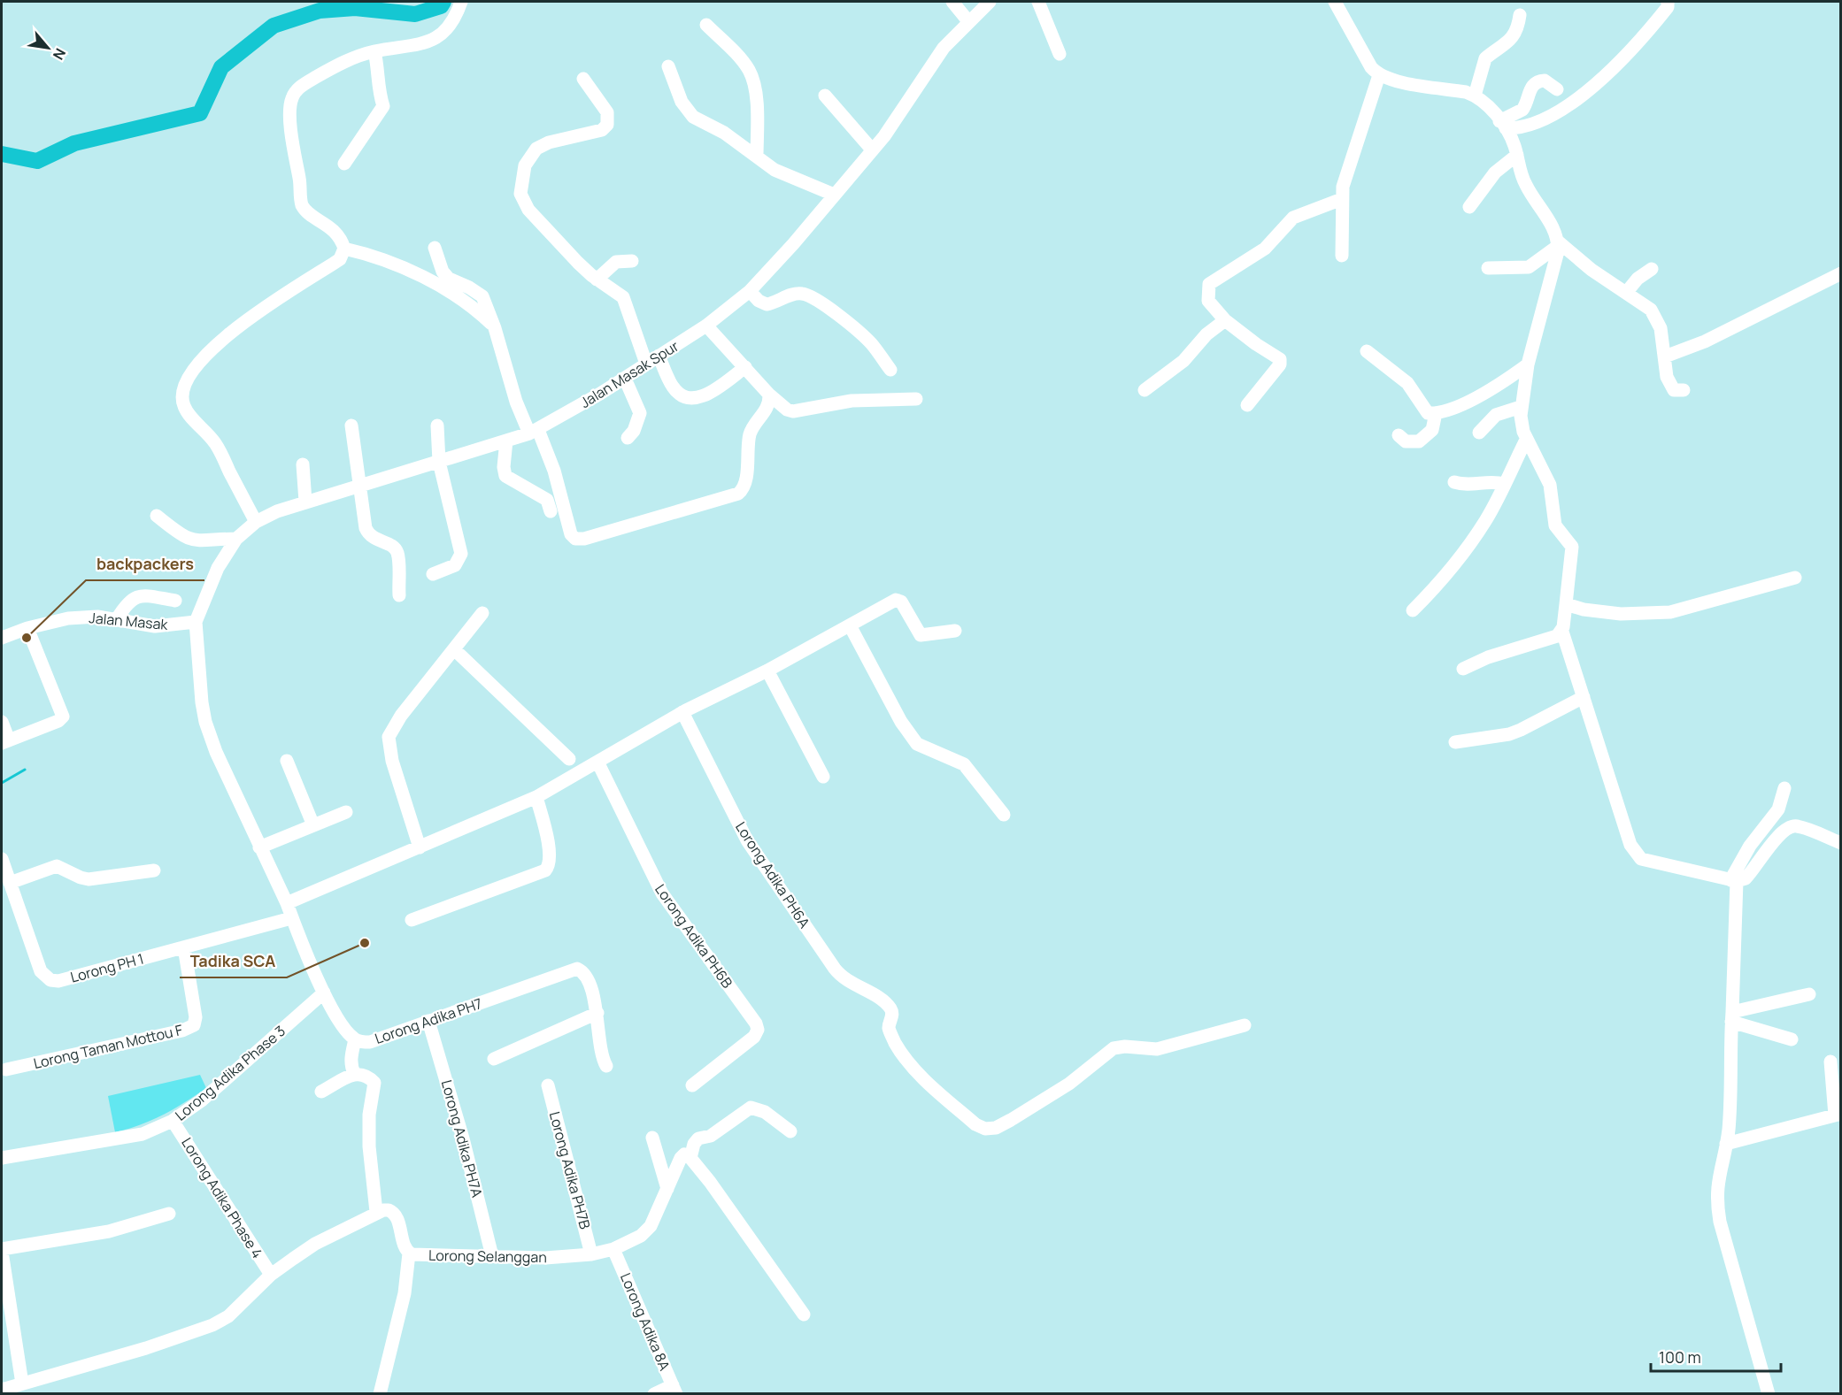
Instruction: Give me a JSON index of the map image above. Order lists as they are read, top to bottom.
{
  "streets": {
    "street": [
      "Jalan Masak Spur",
      "Jalan Masak",
      "Lorong Adika PH6A",
      "Lorong Adika PH6B",
      "Lorong PH 1",
      "Lorong Adika PH7",
      "Lorong Taman Mottou F",
      "Lorong Adika Phase 3",
      "Lorong Adika PH7A",
      "Lorong Adika PH7B",
      "Lorong Adika Phase 4",
      "Lorong Selanggan",
      "Lorong Adika 8A"
    ]
  },
  "crossings": [
    ["Jalan Masak Spur", "Jalan Masak"],
    ["Jalan Masak Spur", "Lorong Adika PH7"],
    ["Jalan Masak", "Lorong Adika PH7"],
    ["Lorong PH 1", "Lorong Adika PH7"],
    ["Lorong PH 1", "Lorong Taman Mottou F"],
    ["Lorong Adika PH7", "Lorong Adika Phase 3"],
    ["Lorong Adika PH7", "Lorong Adika PH7A"],
    ["Lorong Adika Phase 3", "Lorong Adika Phase 4"],
    ["Lorong Adika PH7A", "Lorong Selanggan"],
    ["Lorong Adika PH7B", "Lorong Selanggan"],
    ["Lorong Selanggan", "Lorong Adika 8A"]
  ],
  "places": ["backpackers", "Tadika SCA"],
  "scale_bar": "100 m",
  "north": "bottom right"
}
